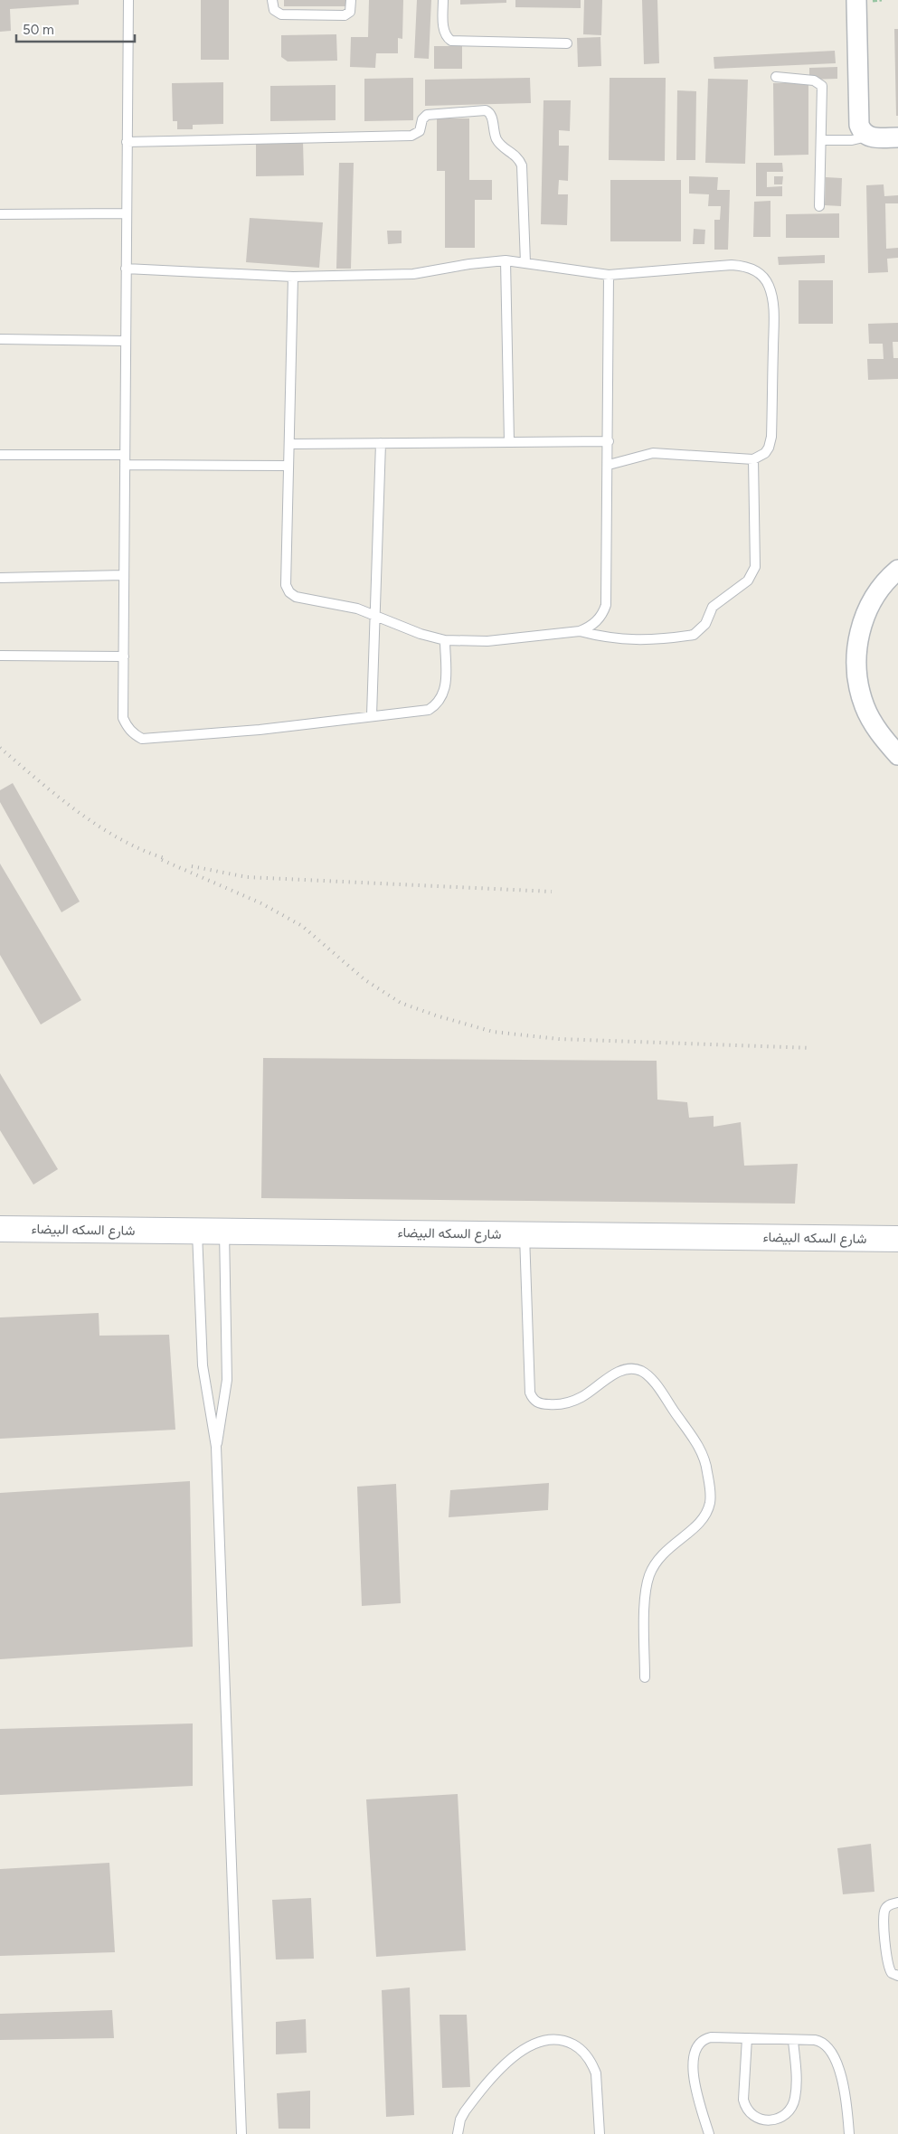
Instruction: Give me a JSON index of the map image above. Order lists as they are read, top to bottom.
{
  "streets": {
    "street": ["شارع السكه البيضاء"]
  },
  "scale_bar": "50 m"
}
